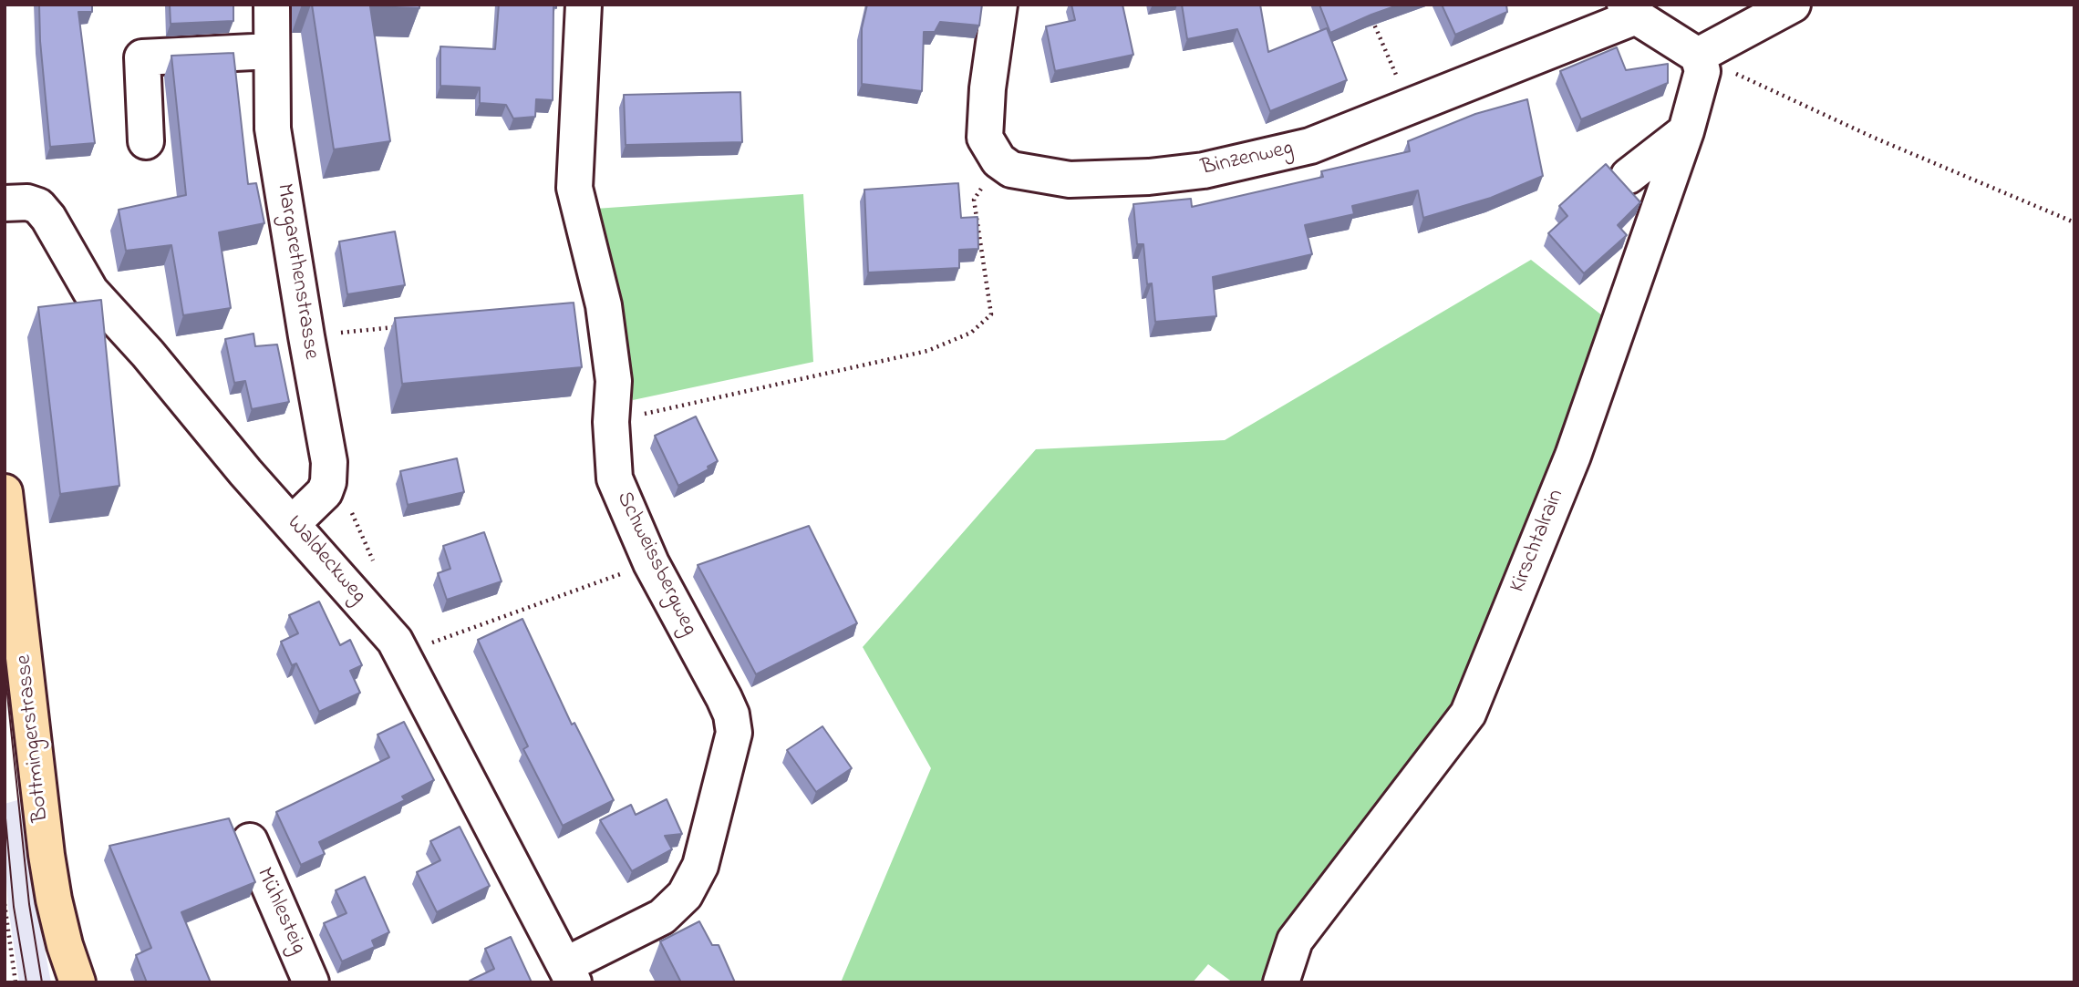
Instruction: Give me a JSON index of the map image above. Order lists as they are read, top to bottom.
{
  "streets": {
    "main road": ["Bottmingerstrasse"],
    "street": [
      "Binzenweg",
      "Margarethenstrasse",
      "Kirschtalrain",
      "Waldeckweg",
      "Schweissbergweg",
      "Mühlesteig"
    ]
  },
  "crossings": [
    ["Margarethenstrasse", "Waldeckweg"],
    ["Waldeckweg", "Schweissbergweg"]
  ]
}
